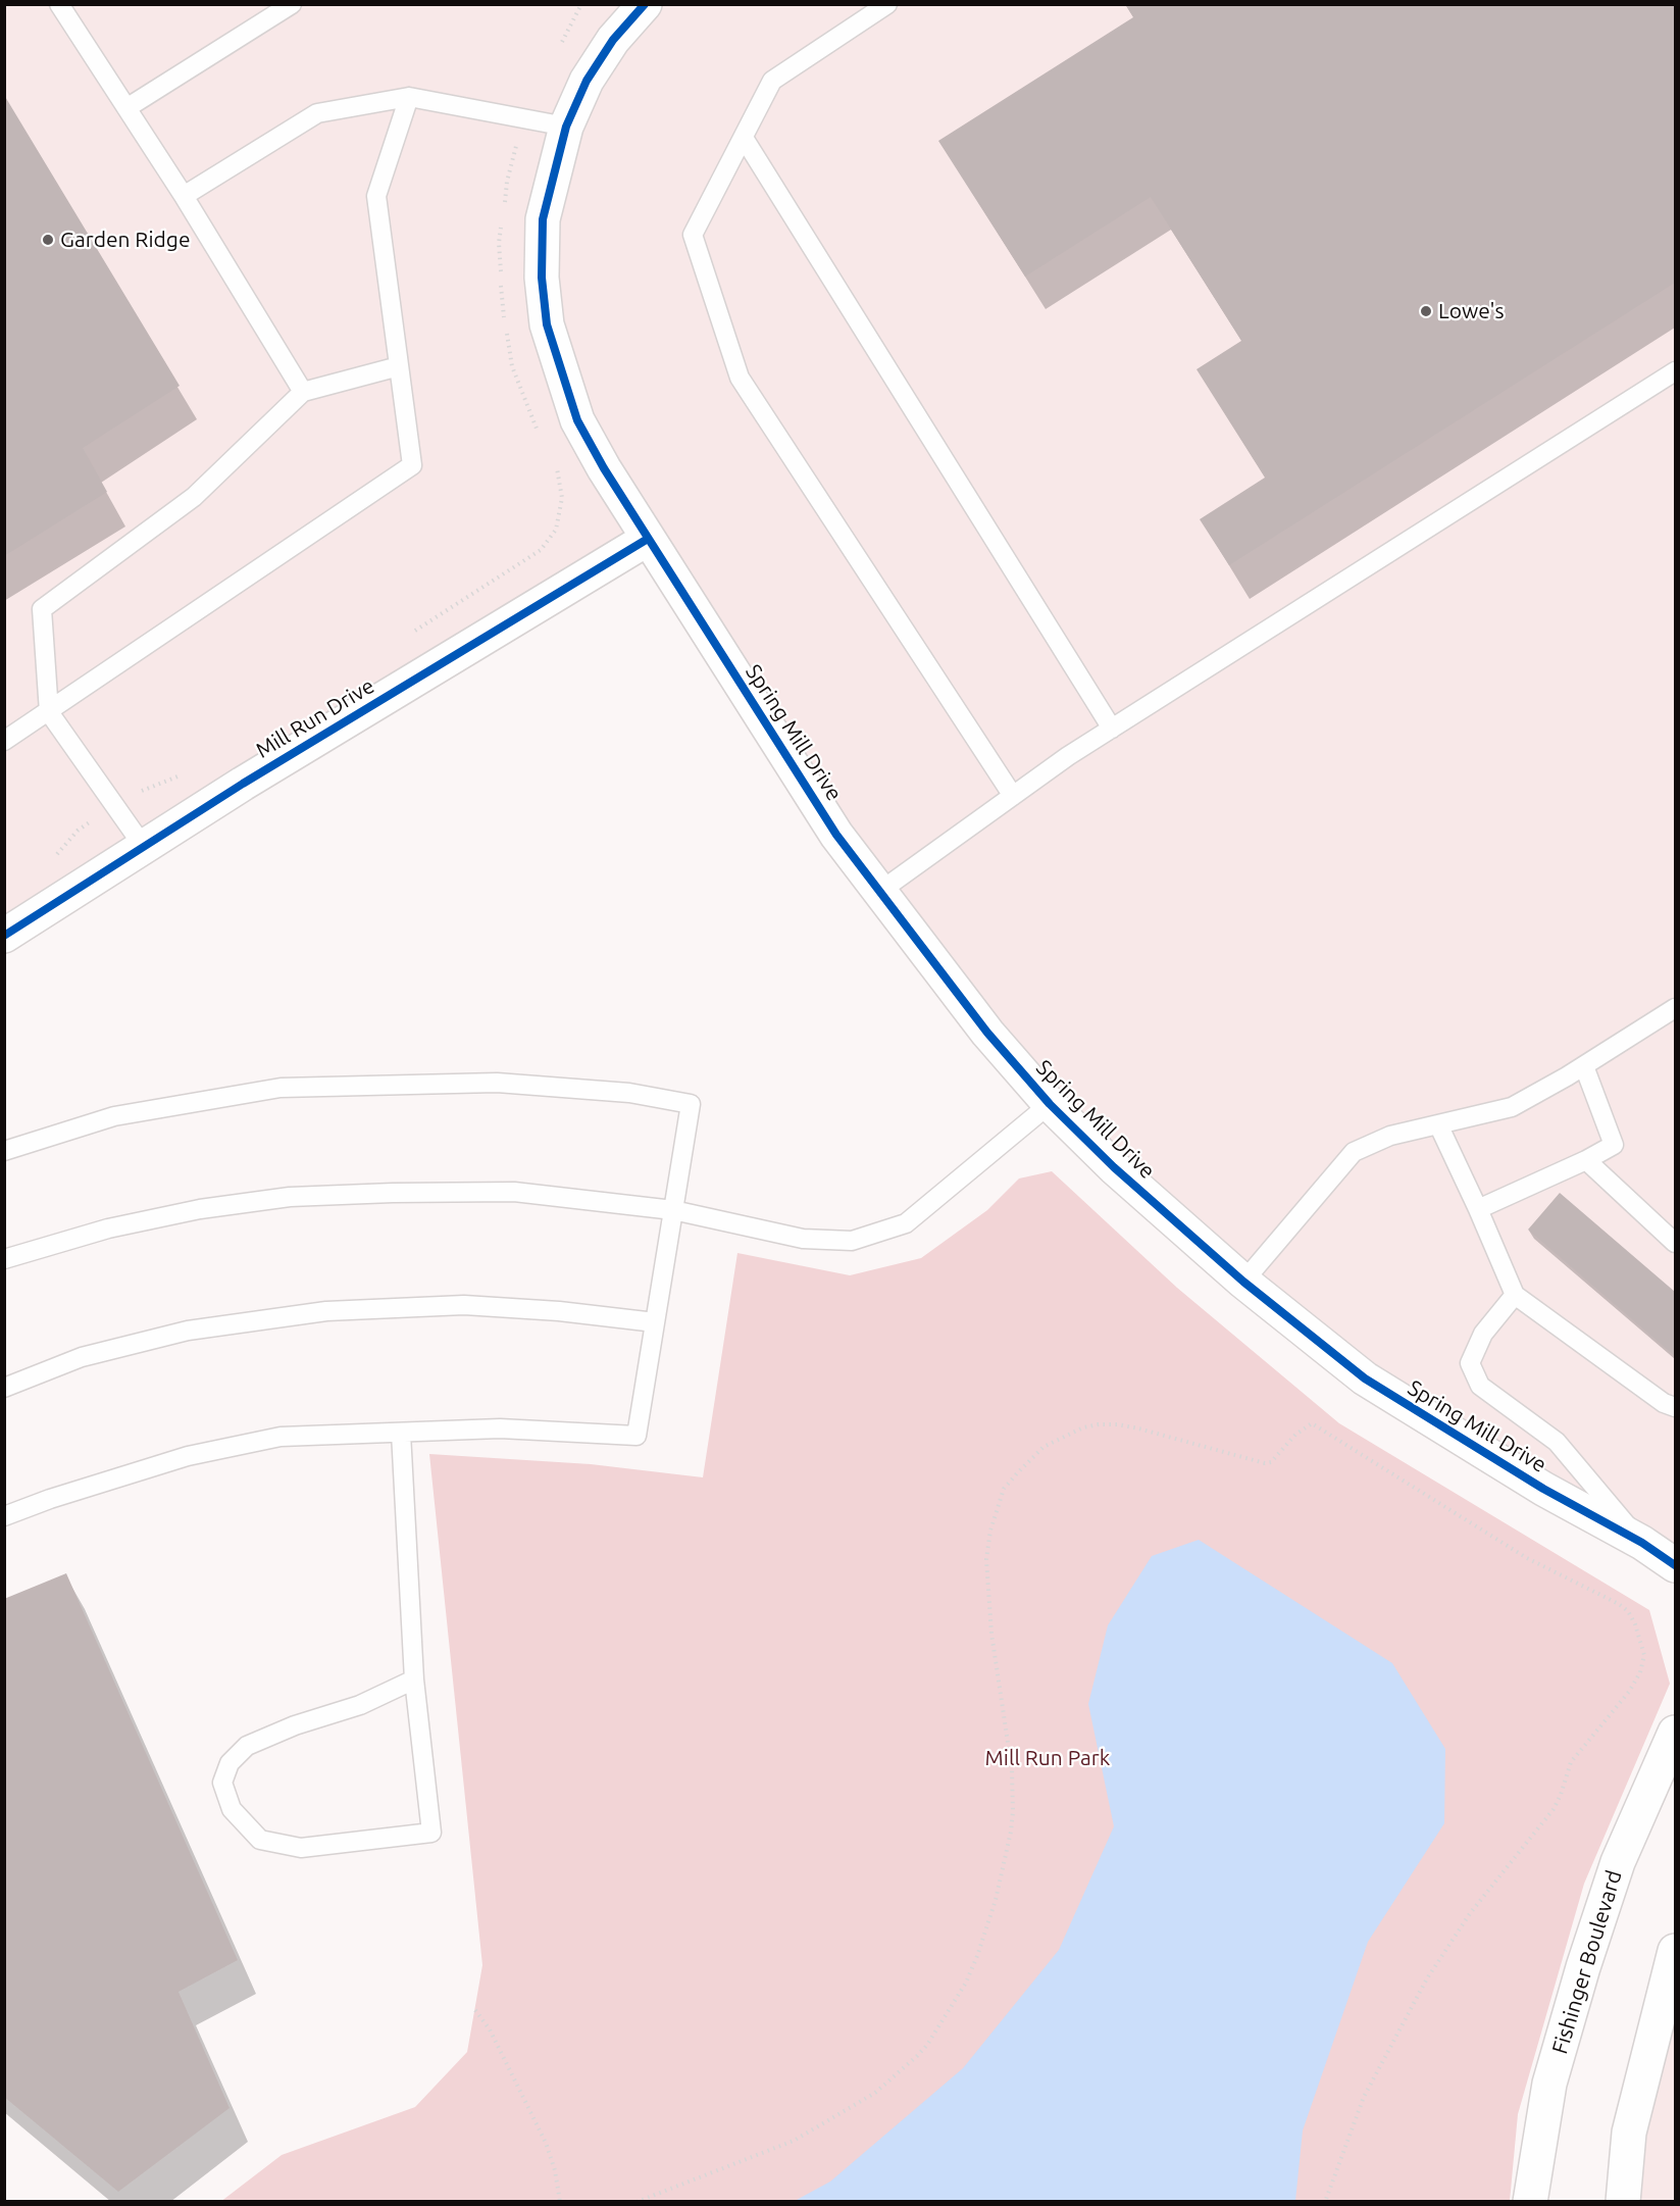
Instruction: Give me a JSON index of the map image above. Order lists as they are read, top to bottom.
{
  "streets": {
    "street": ["Mill Run Drive", "Spring Mill Drive", "Fishinger Boulevard"]
  },
  "crossings": [
    ["Mill Run Drive", "Spring Mill Drive"]
  ],
  "parks": ["Mill Run Park"],
  "places": ["Garden Ridge", "Lowe's"]
}
